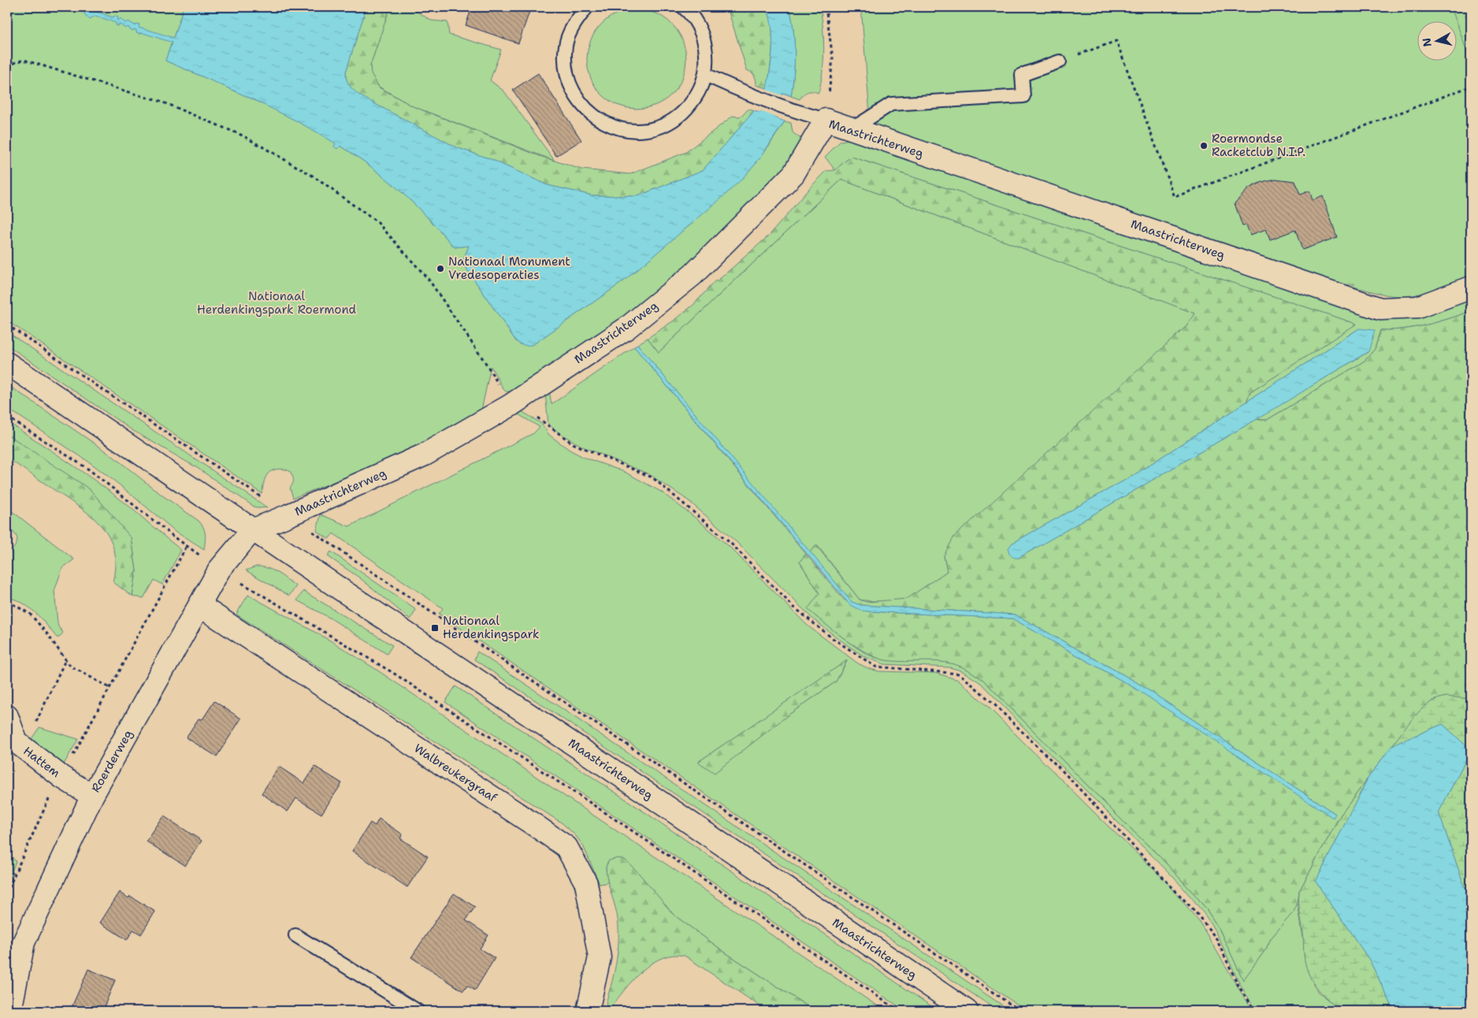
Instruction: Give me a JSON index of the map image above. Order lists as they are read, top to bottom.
{
  "streets": {
    "street": [
      "Maastrichterweg",
      "Roerderweg",
      "Hattem",
      "Walbreukergraaf"
    ]
  },
  "crossings": [
    ["Maastrichterweg", "Roerderweg"],
    ["Roerderweg", "Hattem"],
    ["Roerderweg", "Walbreukergraaf"]
  ],
  "parks": ["Nationaal Herdenkingspark Roermond"],
  "places": {
    "other": ["Roermondse Racketclub N.I.P.", "Nationaal Monument Vredesoperaties"],
    "transit": ["Nationaal Herdenkingspark"]
  },
  "north": "left"
}
